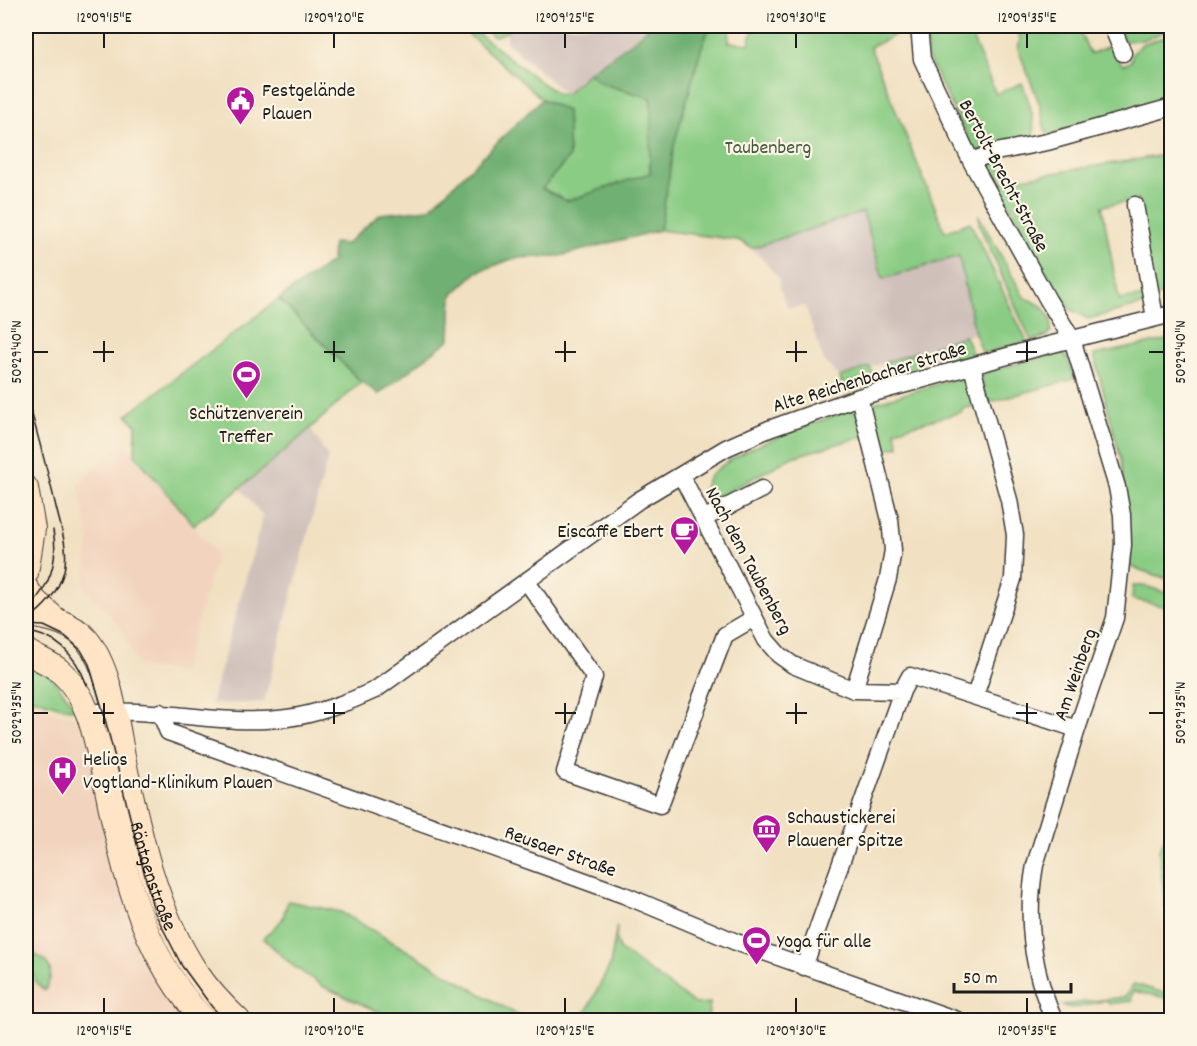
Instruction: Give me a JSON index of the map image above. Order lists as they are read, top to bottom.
{
  "streets": {
    "street": [
      "Bertolt-Brecht-Straße",
      "Alte Reichenbacher Straße",
      "Nach dem Taubenberg",
      "Am Weinberg",
      "Reusaer Straße",
      "Röntgenstraße"
    ]
  },
  "crossings": [
    ["Bertolt-Brecht-Straße", "Alte Reichenbacher Straße"],
    ["Bertolt-Brecht-Straße", "Am Weinberg"],
    ["Alte Reichenbacher Straße", "Nach dem Taubenberg"],
    ["Alte Reichenbacher Straße", "Am Weinberg"],
    ["Alte Reichenbacher Straße", "Reusaer Straße"],
    ["Alte Reichenbacher Straße", "Röntgenstraße"],
    ["Nach dem Taubenberg", "Am Weinberg"]
  ],
  "parks": ["Taubenberg"],
  "places": {
    "public building": ["Festgelände Plauen"],
    "sports": ["Schützenverein Treffer", "Yoga für alle"],
    "cafe": ["Eiscaffe Ebert"],
    "hospital": ["Helios Vogtland-Klinikum Plauen"],
    "museum": ["Schaustickerei Plauener Spitze"]
  },
  "scale_bar": "50 m",
  "coordinates": [
    "12°09'15\"E",
    "12°09'20\"E",
    "12°09'25\"E",
    "12°09'30\"E",
    "12°09'35\"E",
    "50°29'40\"N",
    "50°29'35\"N"
  ]
}
